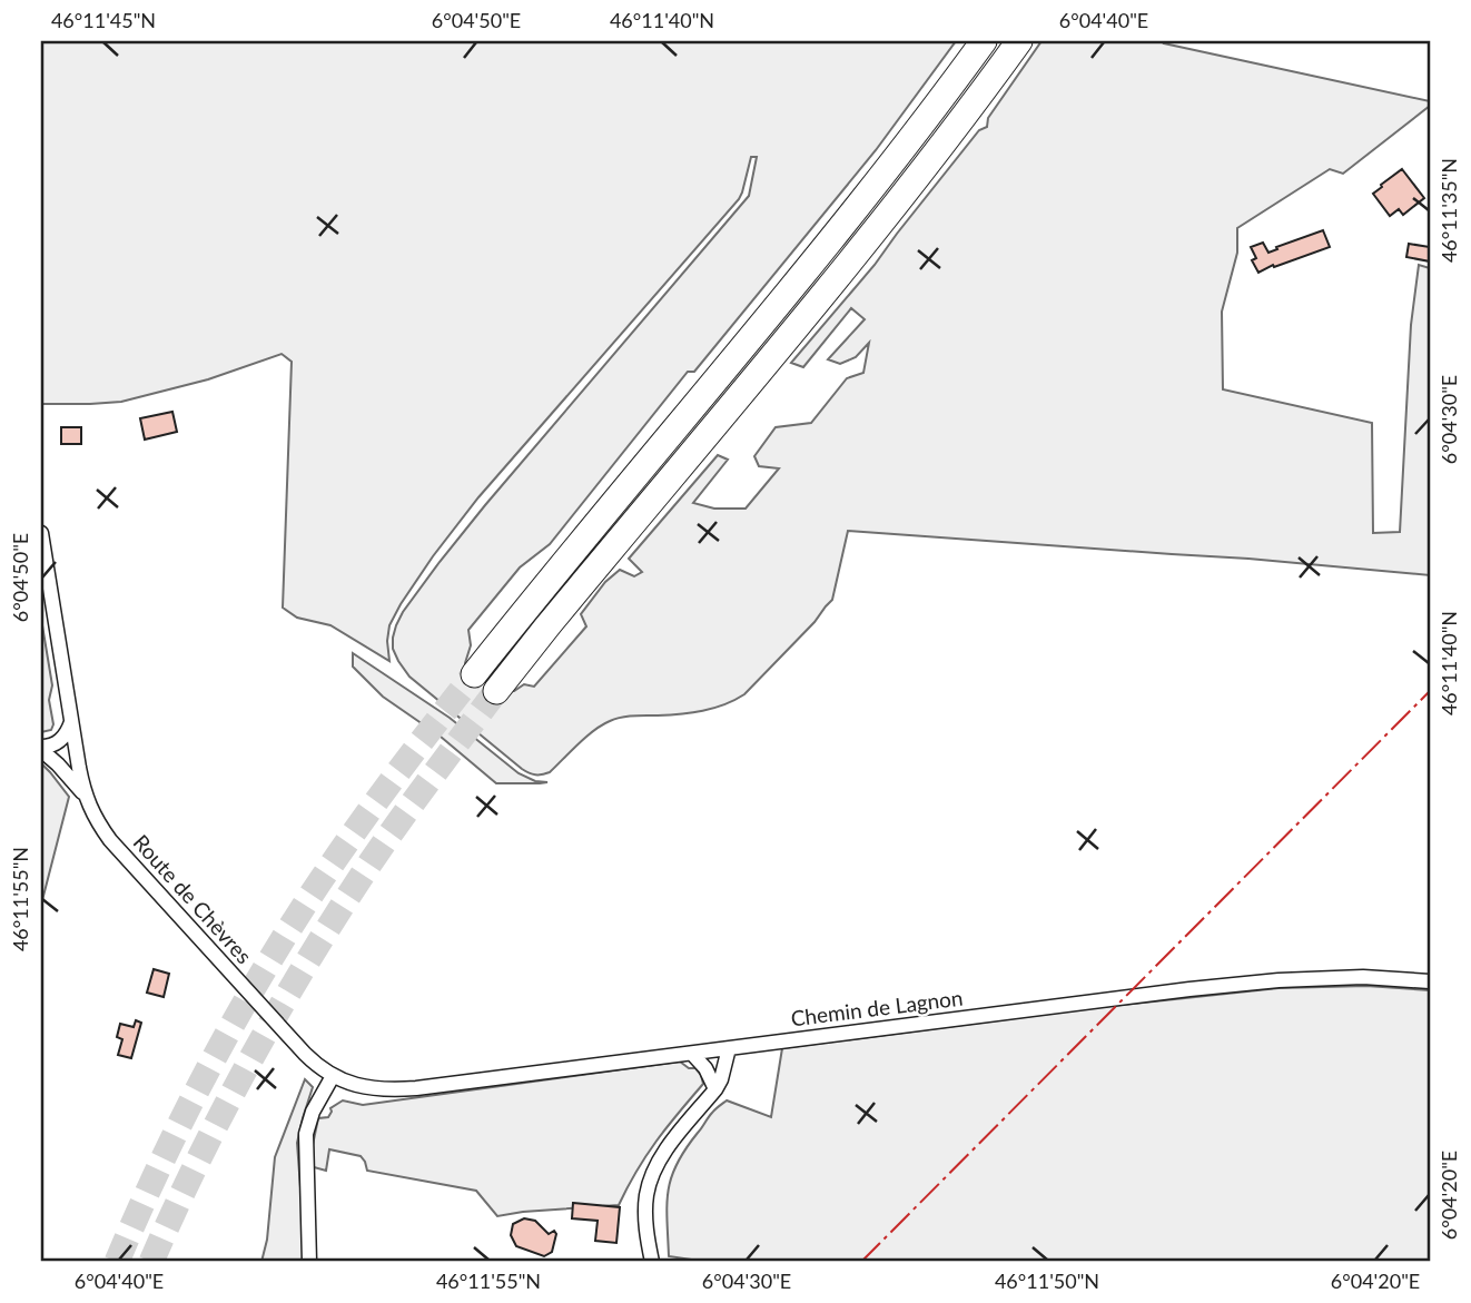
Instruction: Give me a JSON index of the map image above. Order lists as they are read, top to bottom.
{
  "streets": {
    "street": ["Route de Chèvres", "Chemin de Lagnon"]
  },
  "crossings": [
    ["Route de Chèvres", "Chemin de Lagnon"]
  ],
  "coordinates": [
    "46°11'45\"N",
    "6°04'50\"E",
    "46°11'40\"N",
    "6°04'40\"E",
    "46°11'35\"N",
    "6°04'30\"E",
    "46°11'55\"N",
    "6°04'20\"E",
    "46°11'50\"N"
  ]
}
